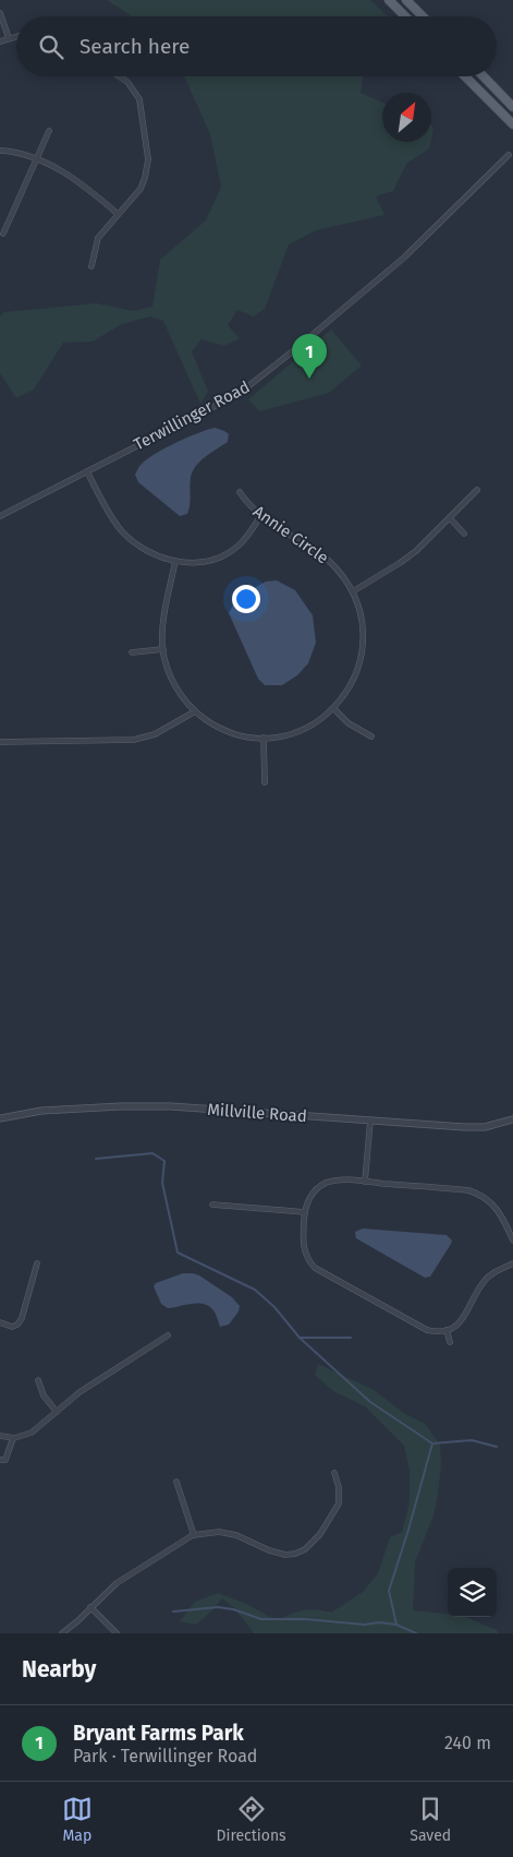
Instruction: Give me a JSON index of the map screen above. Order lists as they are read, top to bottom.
{
  "streets": {
    "street": ["Terwillinger Road", "Annie Circle", "Millville Road"]
  },
  "north": "top right",
  "page": {
    "search": "Search here",
    "pins": "1",
    "heading": "Nearby",
    "list": [
      {
        "mark": "1",
        "name": "Bryant Farms Park",
        "note": "Park · Terwillinger Road",
        "value": "240 m"
      }
    ],
    "nav": ["Map", "Directions", "Saved"]
  }
}
